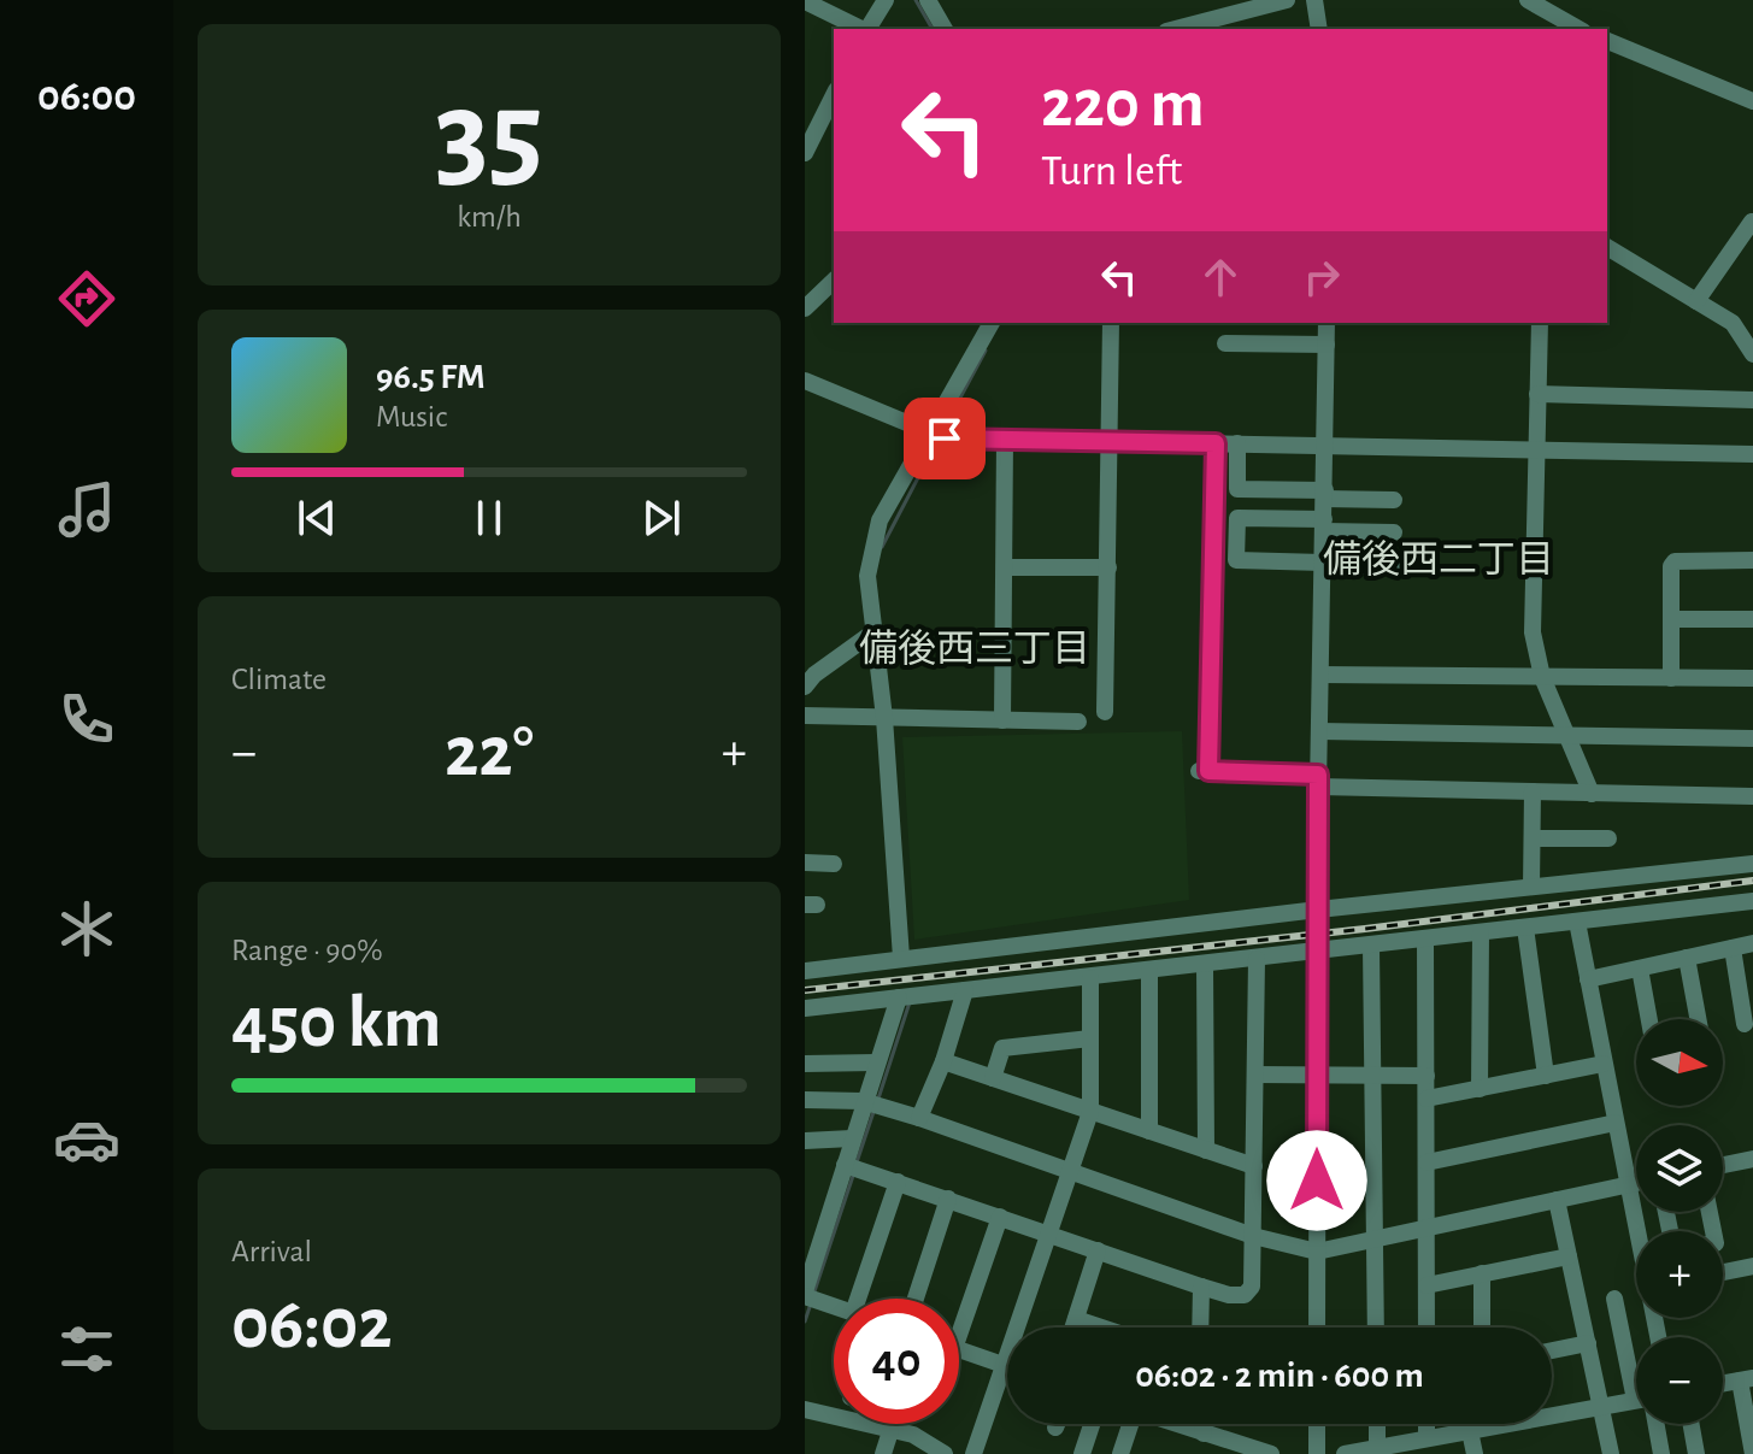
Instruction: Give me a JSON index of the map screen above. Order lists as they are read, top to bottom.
{
  "districts": ["備後西二丁目", "備後西三丁目"],
  "north": "right",
  "page": {
    "tabs": "06:00",
    "tile": [
      ["35", "km/h"],
      "Climate",
      ["Range · 90%", "450 km"],
      ["Arrival", "06:02"]
    ],
    "turn": ["220 m", "Turn left"],
    "song": ["96.5 FM", "Music"],
    "heat": ["−", "22°", "+"],
    "map_buttons": ["+", "−"],
    "limit": "40",
    "trip": "06:02 · 2 min · 600 m"
  }
}
